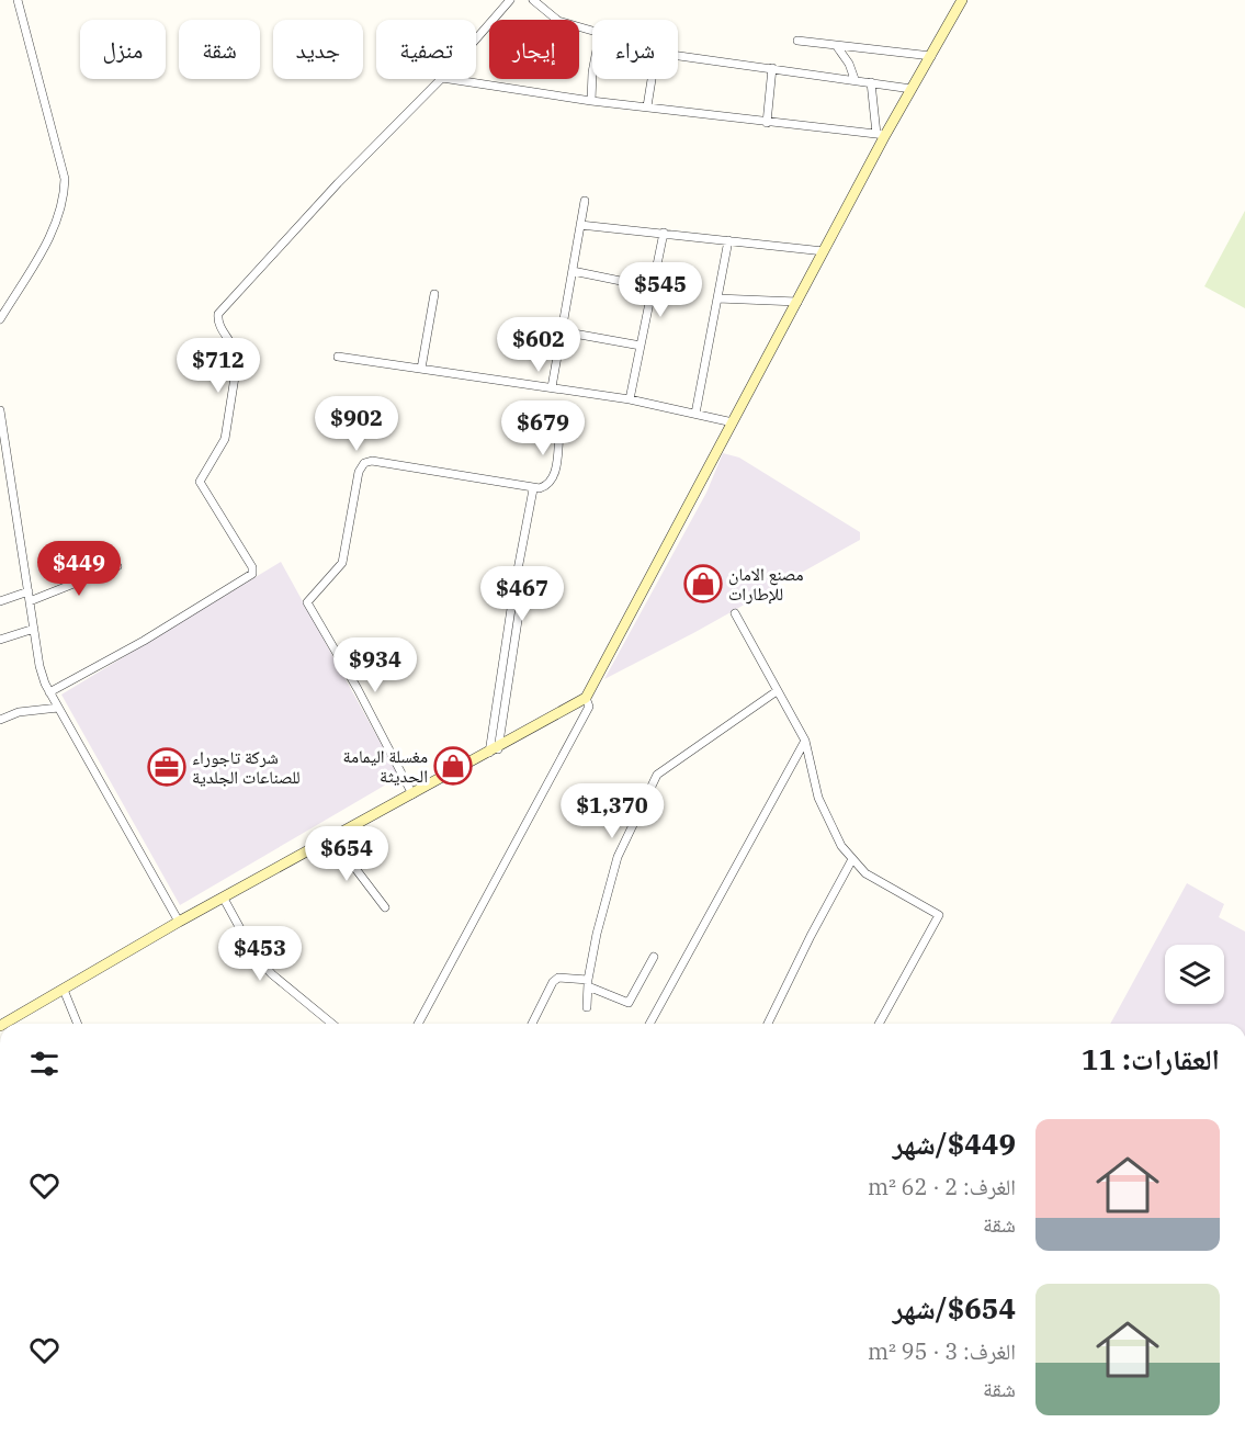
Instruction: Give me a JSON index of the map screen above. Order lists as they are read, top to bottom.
{
  "places": {
    "shop": ["مصنع الامان للإطارات", "مغسلة اليمامة الحديثة"],
    "office": ["شركة تاجوراء للصناعات الجلدية"]
  },
  "page": {
    "chip": [
      "شراء",
      "إيجار",
      "تصفية",
      "جديد",
      "شقة",
      "منزل"
    ],
    "price": [
      "$545",
      "$602",
      "$712",
      "$902",
      "$679",
      "$449",
      "$467",
      "$934",
      "$1,370",
      "$654",
      "$453"
    ],
    "heading": "العقارات: 11",
    "list": [
      {
        "name": "$449/شهر",
        "note": "الغرف: 2 · 62 m² · شقة"
      },
      {
        "name": "$654/شهر",
        "note": "الغرف: 3 · 95 m² · شقة"
      }
    ]
  }
}
